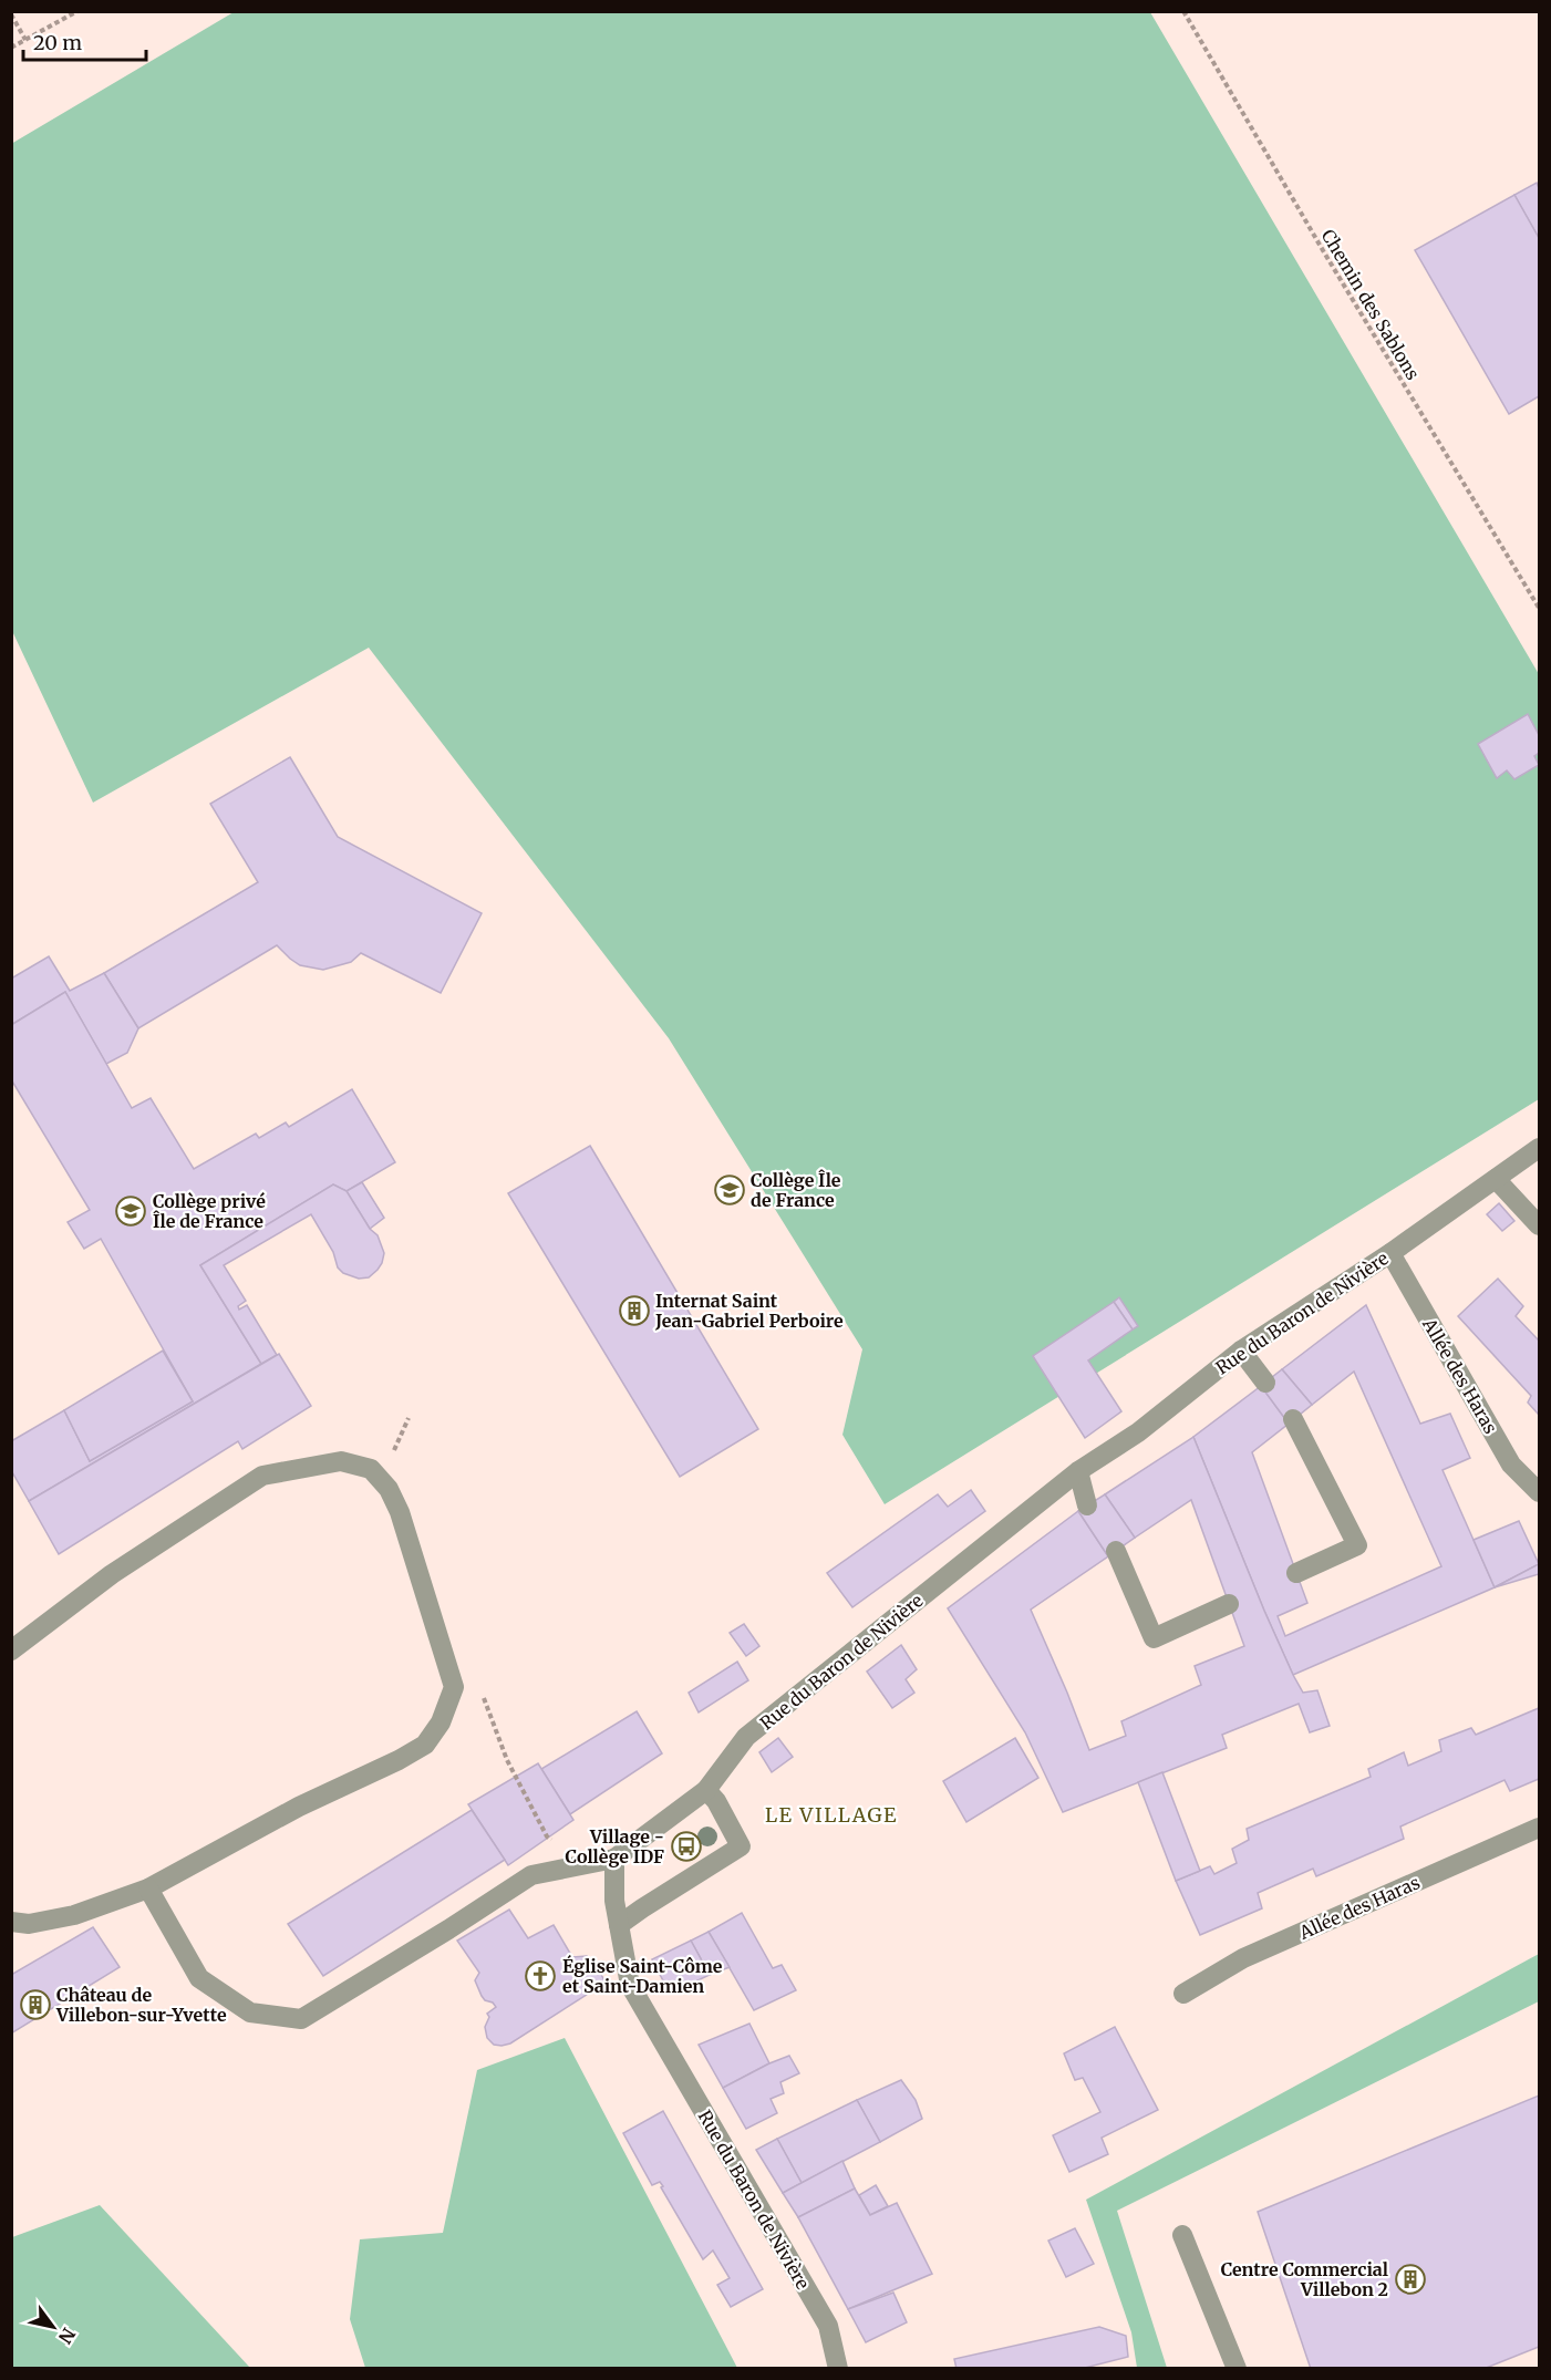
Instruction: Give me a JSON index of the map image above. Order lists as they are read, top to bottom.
{
  "streets": {
    "street": ["Rue du Baron de Nivière", "Allée des Haras"],
    "path": ["Chemin des Sablons"]
  },
  "crossings": [
    ["Rue du Baron de Nivière", "Allée des Haras"]
  ],
  "districts": ["LE VILLAGE"],
  "places": {
    "school or university": ["Collège Île de France", "Collège privé Île de France"],
    "building": ["Internat Saint Jean-Gabriel Perboire", "Château de Villebon-sur-Yvette", "Centre Commercial Villebon 2"],
    "bus stop": ["Village - Collège IDF"],
    "church": ["Église Saint-Côme et Saint-Damien"]
  },
  "scale_bar": "20 m",
  "north": "bottom right"
}
